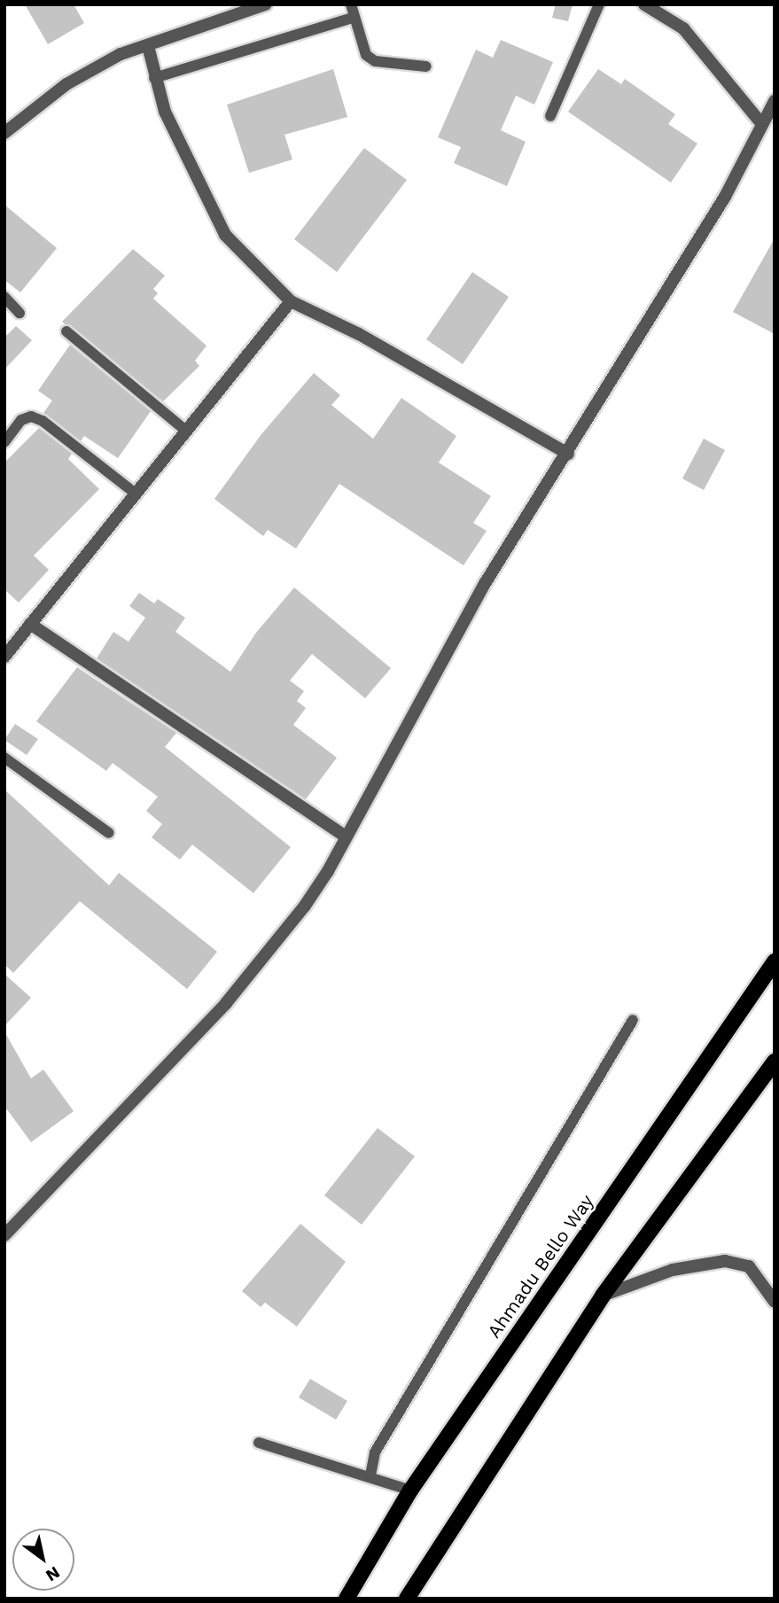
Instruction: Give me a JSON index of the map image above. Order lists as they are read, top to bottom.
{
  "streets": {
    "main road": ["Ahmadu Bello Way"]
  },
  "north": "bottom right"
}
